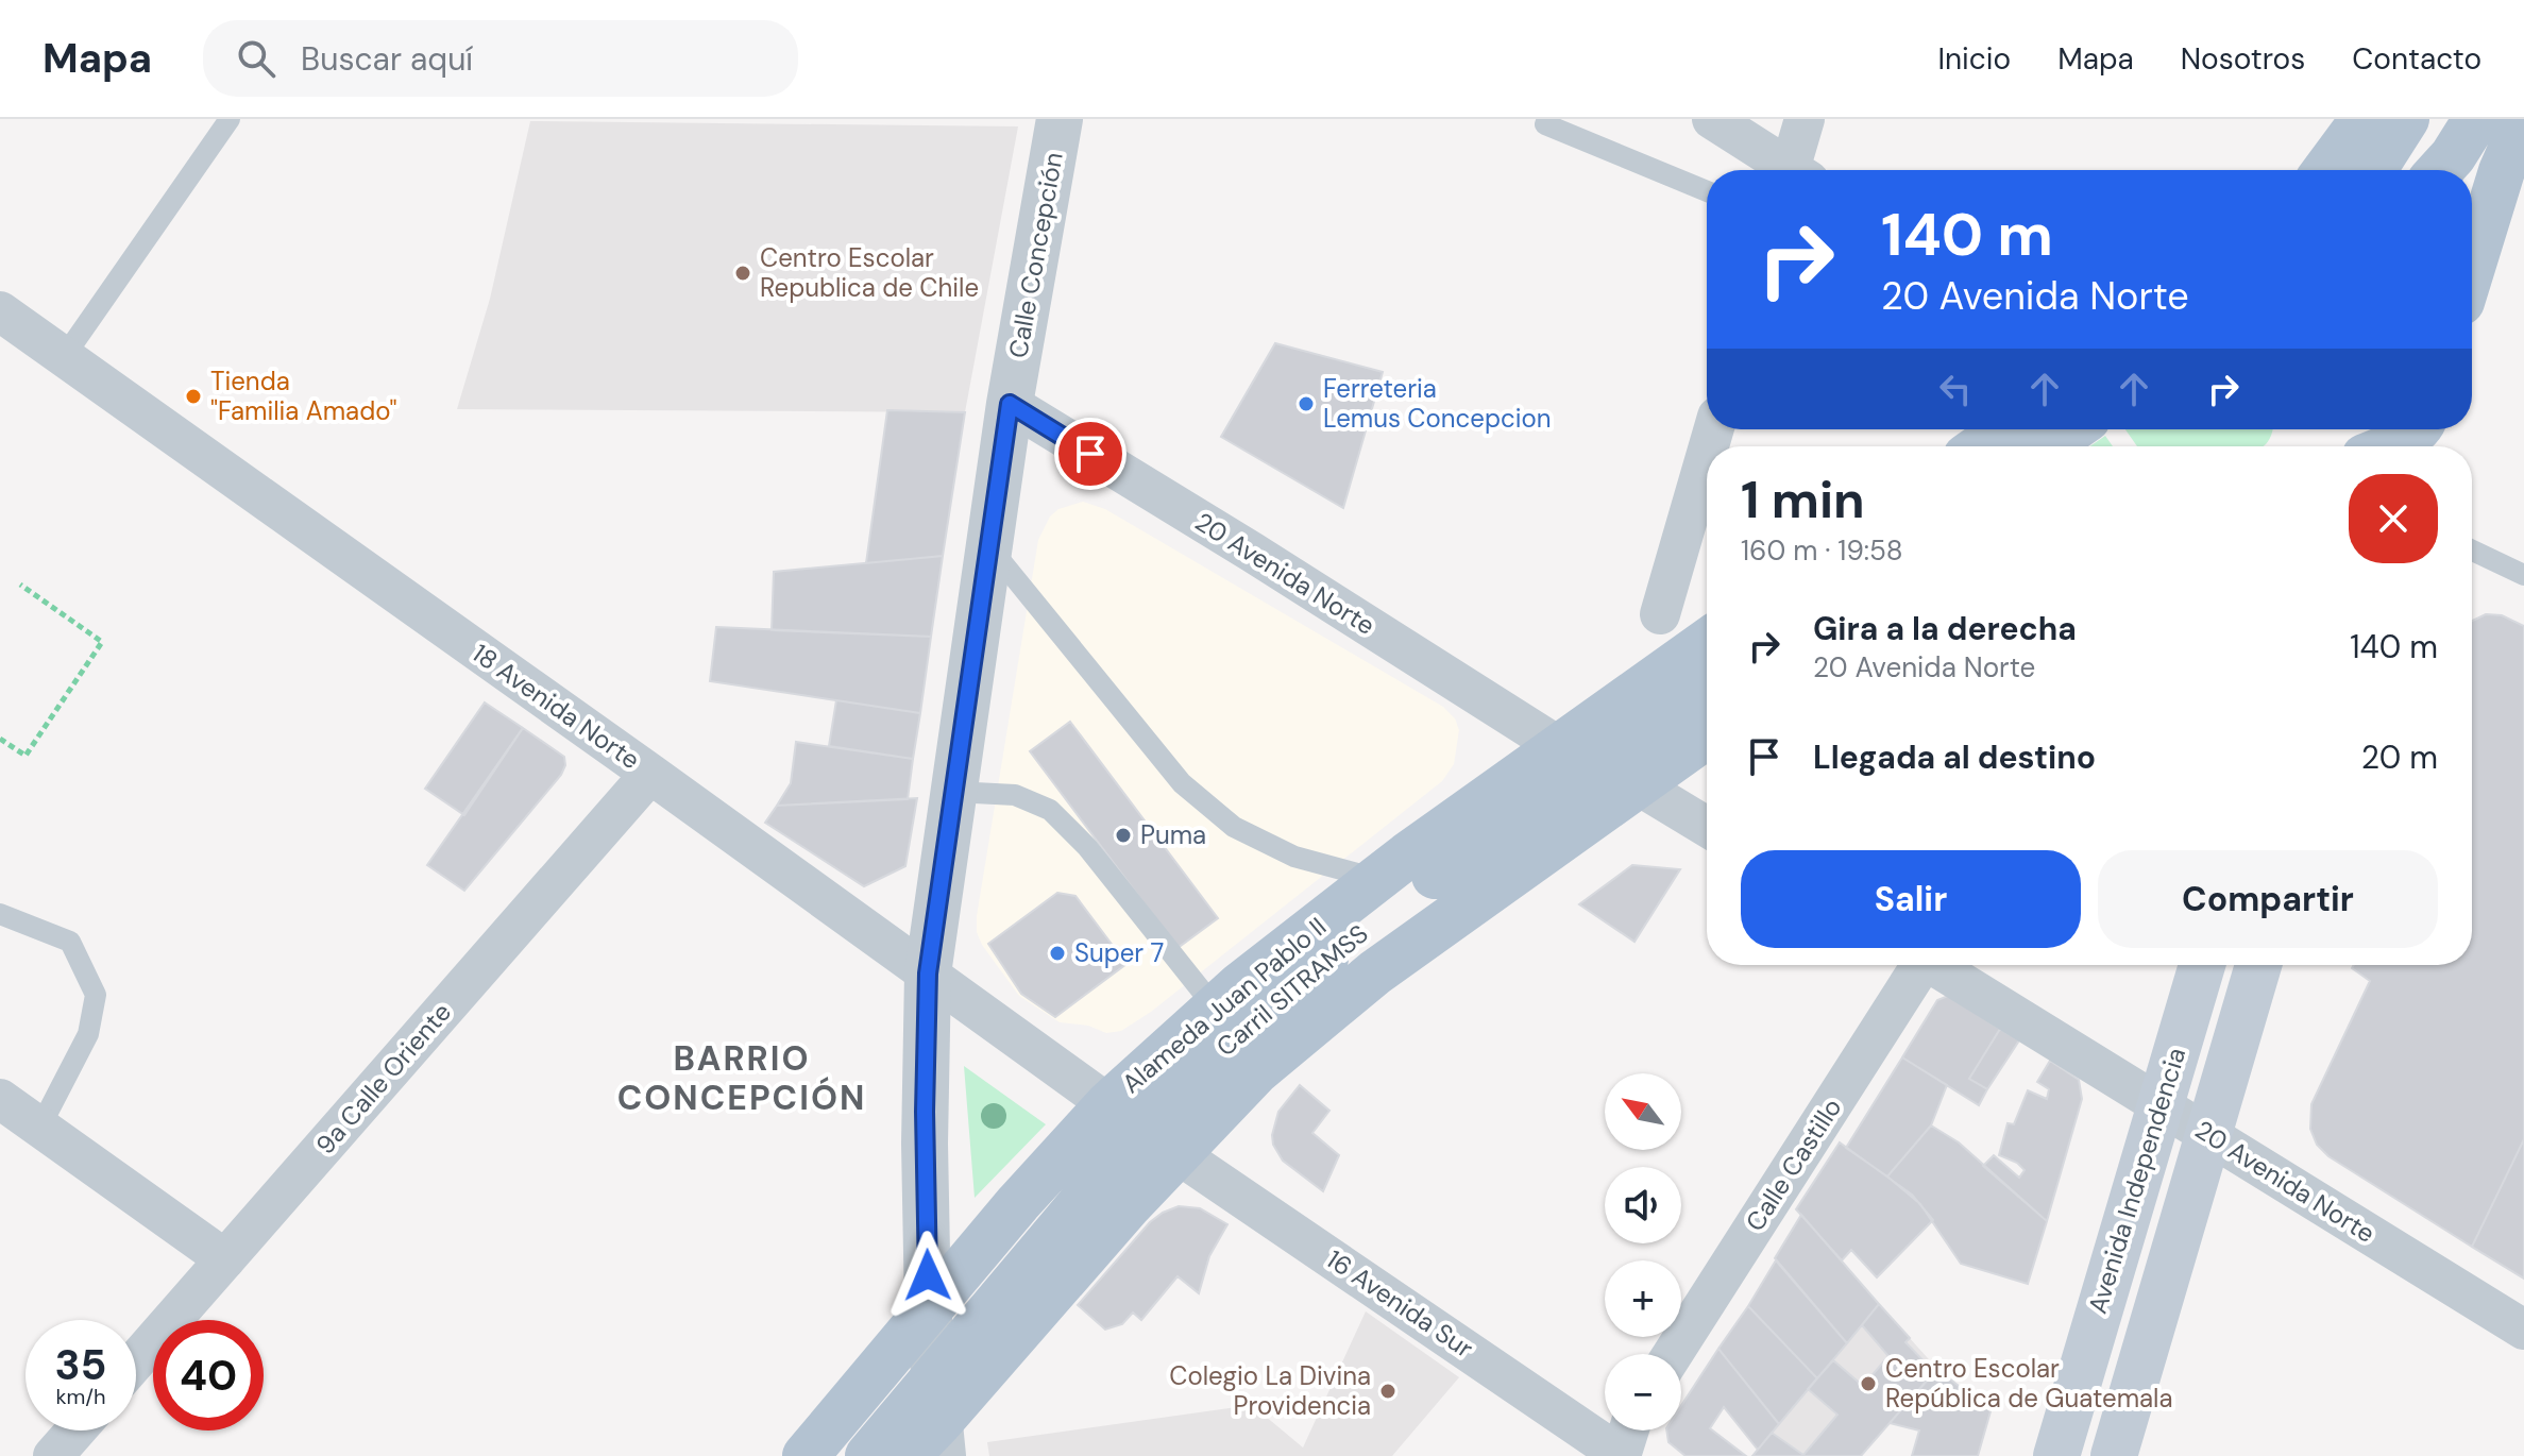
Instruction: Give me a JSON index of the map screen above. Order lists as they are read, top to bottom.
{
  "streets": {
    "main road": ["Carril SITRAMSS", "Alameda Juan Pablo II", "Avenida Independencia"],
    "street": [
      "Calle Concepción",
      "20 Avenida Norte",
      "18 Avenida Norte",
      "9a Calle Oriente",
      "Calle Castillo",
      "16 Avenida Sur"
    ]
  },
  "crossings": [
    ["Calle Concepción", "20 Avenida Norte"],
    ["Calle Concepción", "18 Avenida Norte"],
    ["Calle Concepción", "Carril SITRAMSS"],
    ["Calle Concepción", "Alameda Juan Pablo II"],
    ["20 Avenida Norte", "Alameda Juan Pablo II"],
    ["20 Avenida Norte", "Avenida Independencia"],
    ["18 Avenida Norte", "Alameda Juan Pablo II"],
    ["18 Avenida Norte", "9a Calle Oriente"]
  ],
  "districts": ["BARRIO CONCEPCIÓN"],
  "places": [
    "Centro Escolar Republica de Chile",
    "Tienda \"Familia Amado\"",
    "Ferreteria Lemus Concepcion",
    "Puma",
    "Super 7",
    "Centro Escolar República de Guatemala",
    "Colegio La Divina Providencia"
  ],
  "north": "top left",
  "page": {
    "header": "Mapa",
    "search": "Buscar aquí",
    "nav": [
      "Inicio",
      "Mapa",
      "Nosotros",
      "Contacto"
    ],
    "turn": ["140 m", "20 Avenida Norte"],
    "heading": ["1 min", "160 m · 19:58"],
    "list": [
      {
        "name": "Gira a la derecha",
        "note": "20 Avenida Norte",
        "value": "140 m"
      },
      {
        "name": "Llegada al destino",
        "value": "20 m"
      }
    ],
    "buttons": ["Salir", "Compartir"],
    "map_buttons": ["+", "−"],
    "speed": "35 km/h",
    "limit": "40"
  }
}
